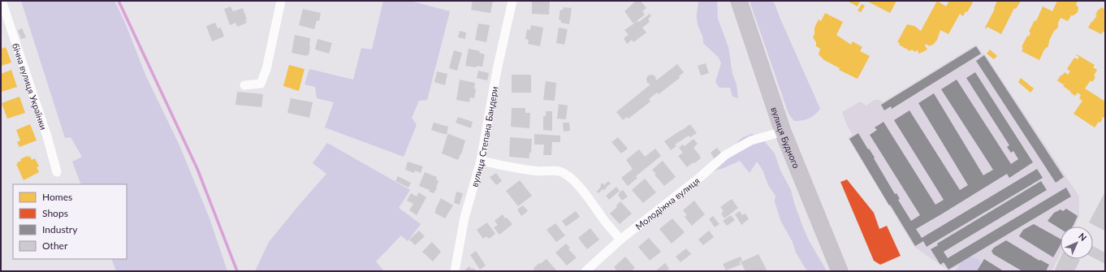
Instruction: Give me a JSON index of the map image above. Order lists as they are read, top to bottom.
{
  "streets": {
    "highway": ["вулиця Будного"],
    "street": ["бічна вулиця Українки", "вулиця Степана Бандери", "Молодіжна вулиця"]
  },
  "crossings": [
    ["вулиця Будного", "Молодіжна вулиця"]
  ],
  "legend": [
    "Homes",
    "Shops",
    "Industry",
    "Other"
  ],
  "north": "top right"
}
